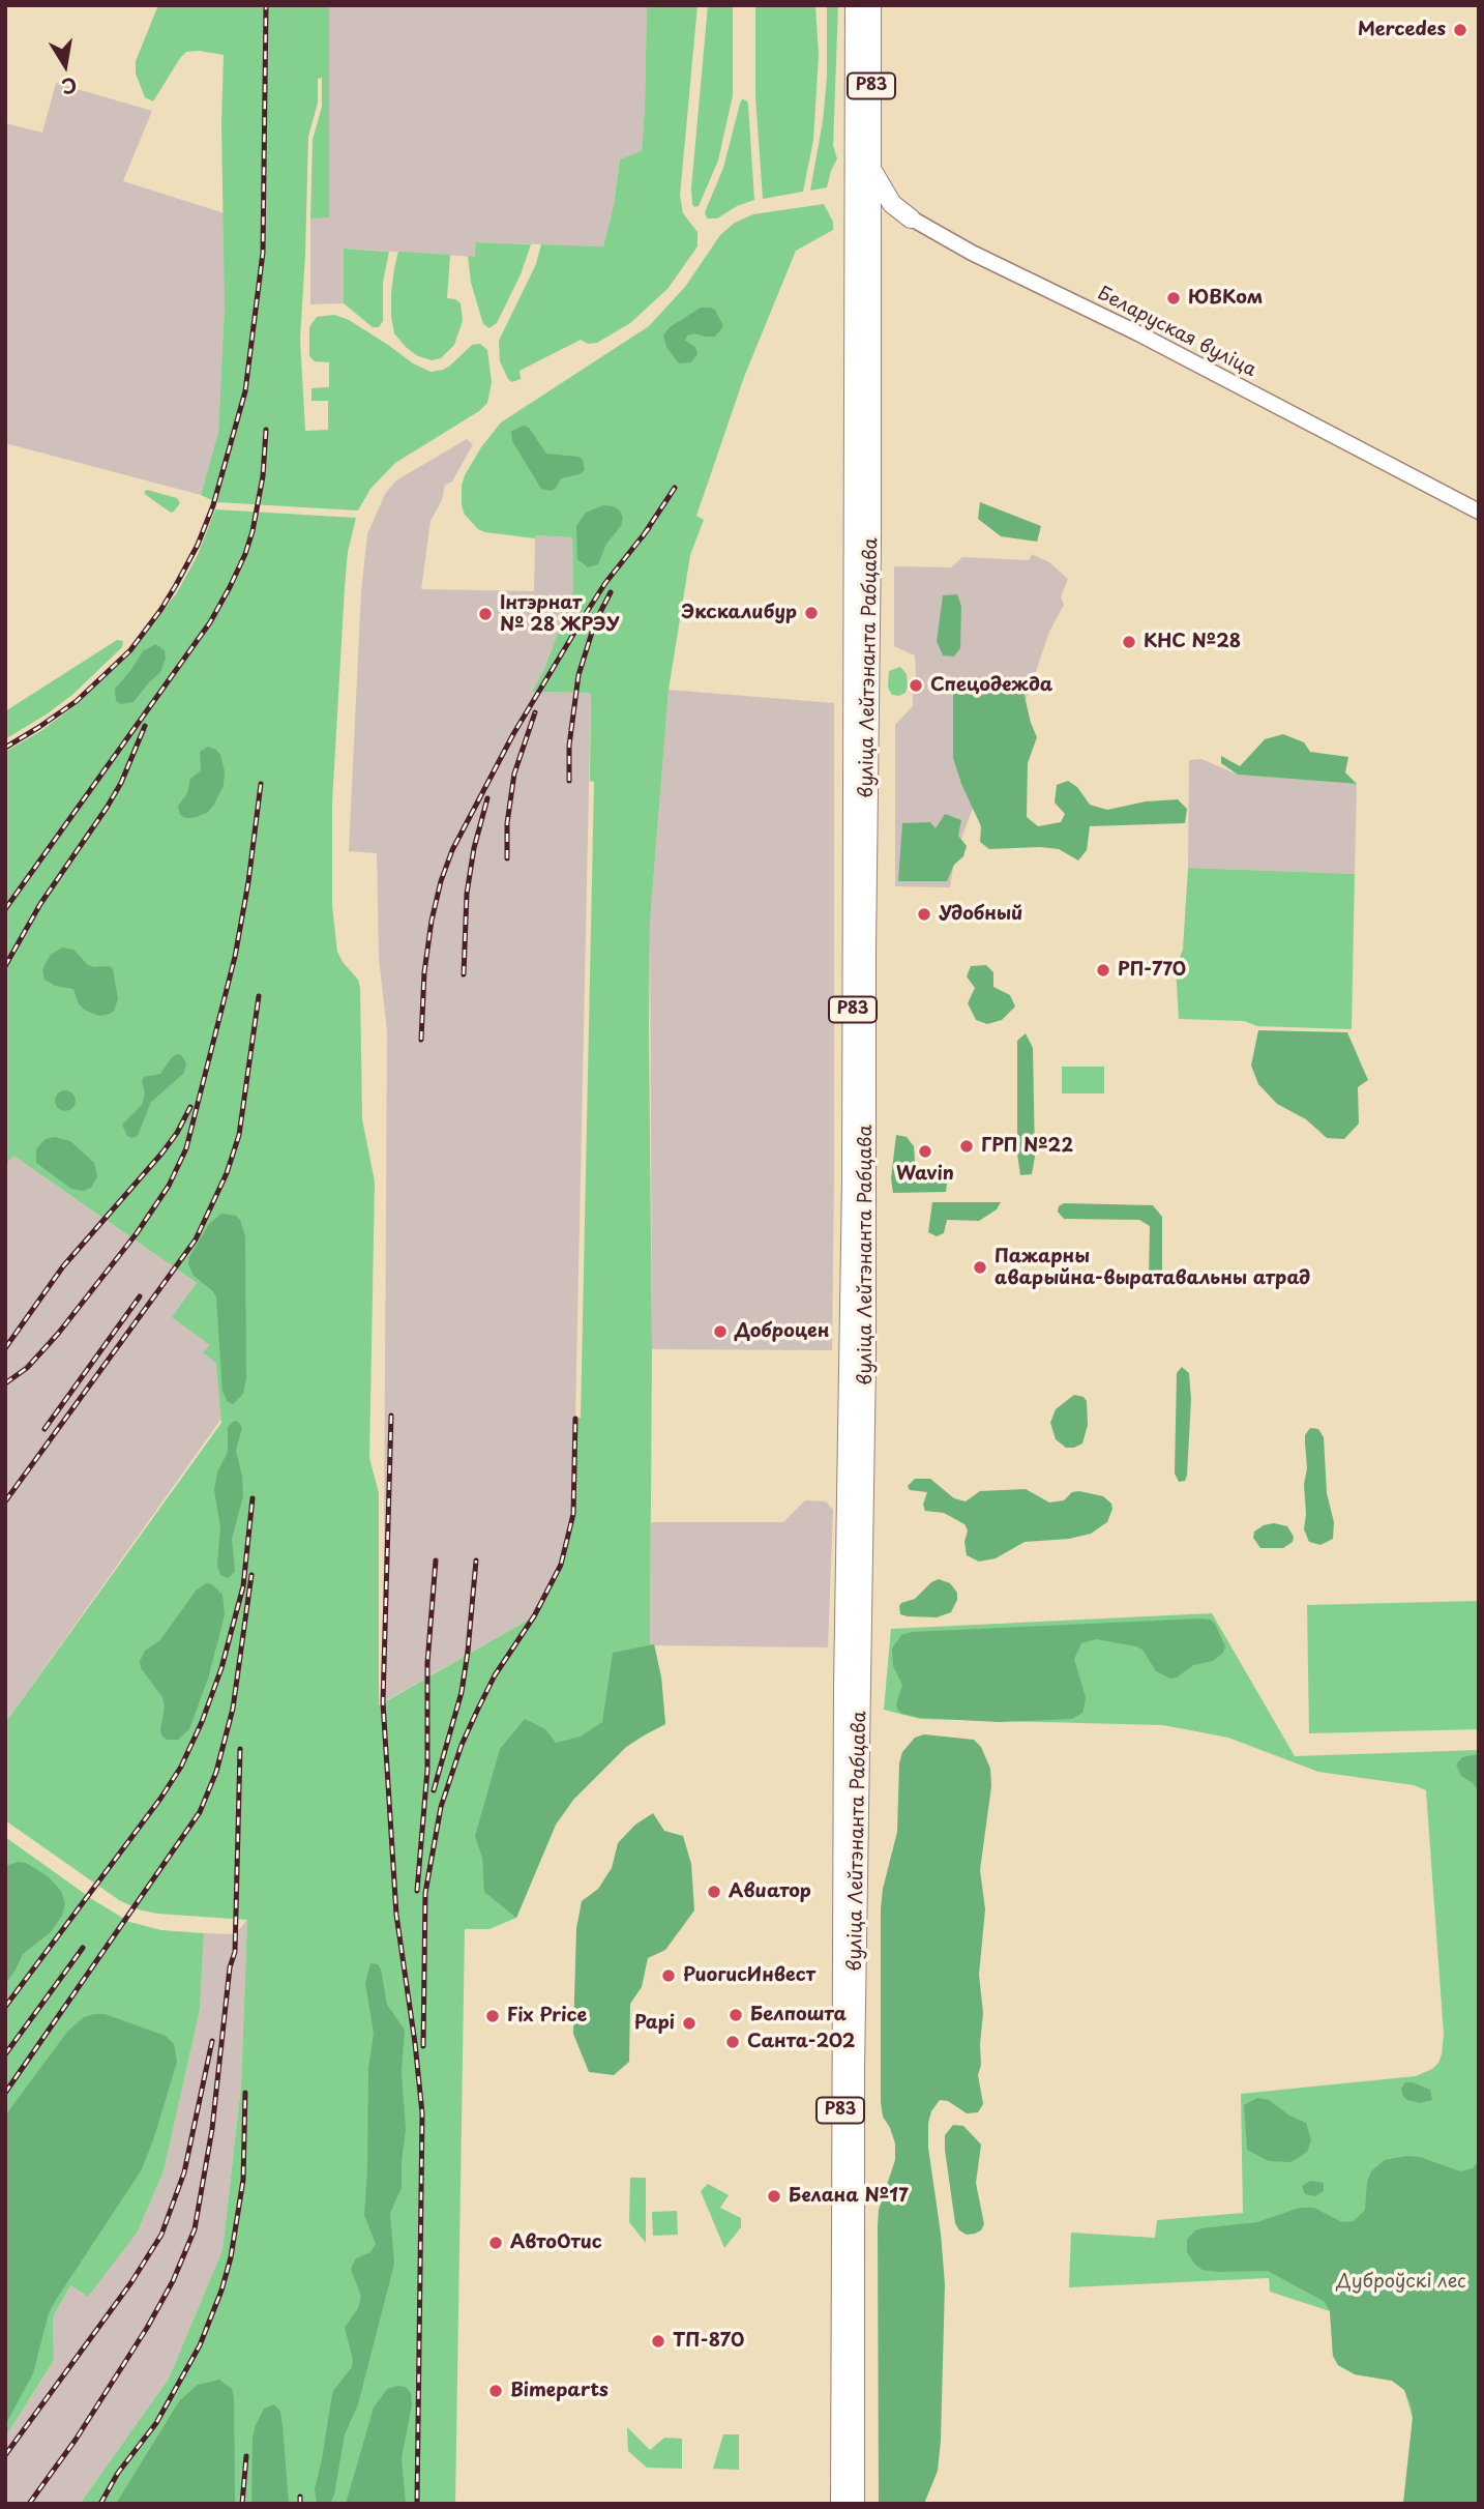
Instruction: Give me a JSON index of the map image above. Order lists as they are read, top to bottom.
{
  "streets": {
    "highway": ["Р83", "вуліца Лейтэнанта Рабцава"],
    "main road": ["Беларуская вуліца"]
  },
  "crossings": [
    ["Беларуская вуліца", "вуліца Лейтэнанта Рабцава"]
  ],
  "parks": ["Дуброўскі лес"],
  "places": [
    "Mercedes",
    "ЮВКом",
    "Экскалибур",
    "Інтэрнат № 28 ЖРЭУ",
    "КНС №28",
    "Спецодежда",
    "Удобный",
    "РП-770",
    "ГРП №22",
    "Wavin",
    "Пажарны аварыйна-выратавальны атрад",
    "Доброцен",
    "Авиатор",
    "РиогисИнвест",
    "Белпошта",
    "Fix Price",
    "Papi",
    "Санта-202",
    "Белана №17",
    "АвтоОтис",
    "ТП-870",
    "Bimeparts"
  ],
  "north": "bottom"
}
